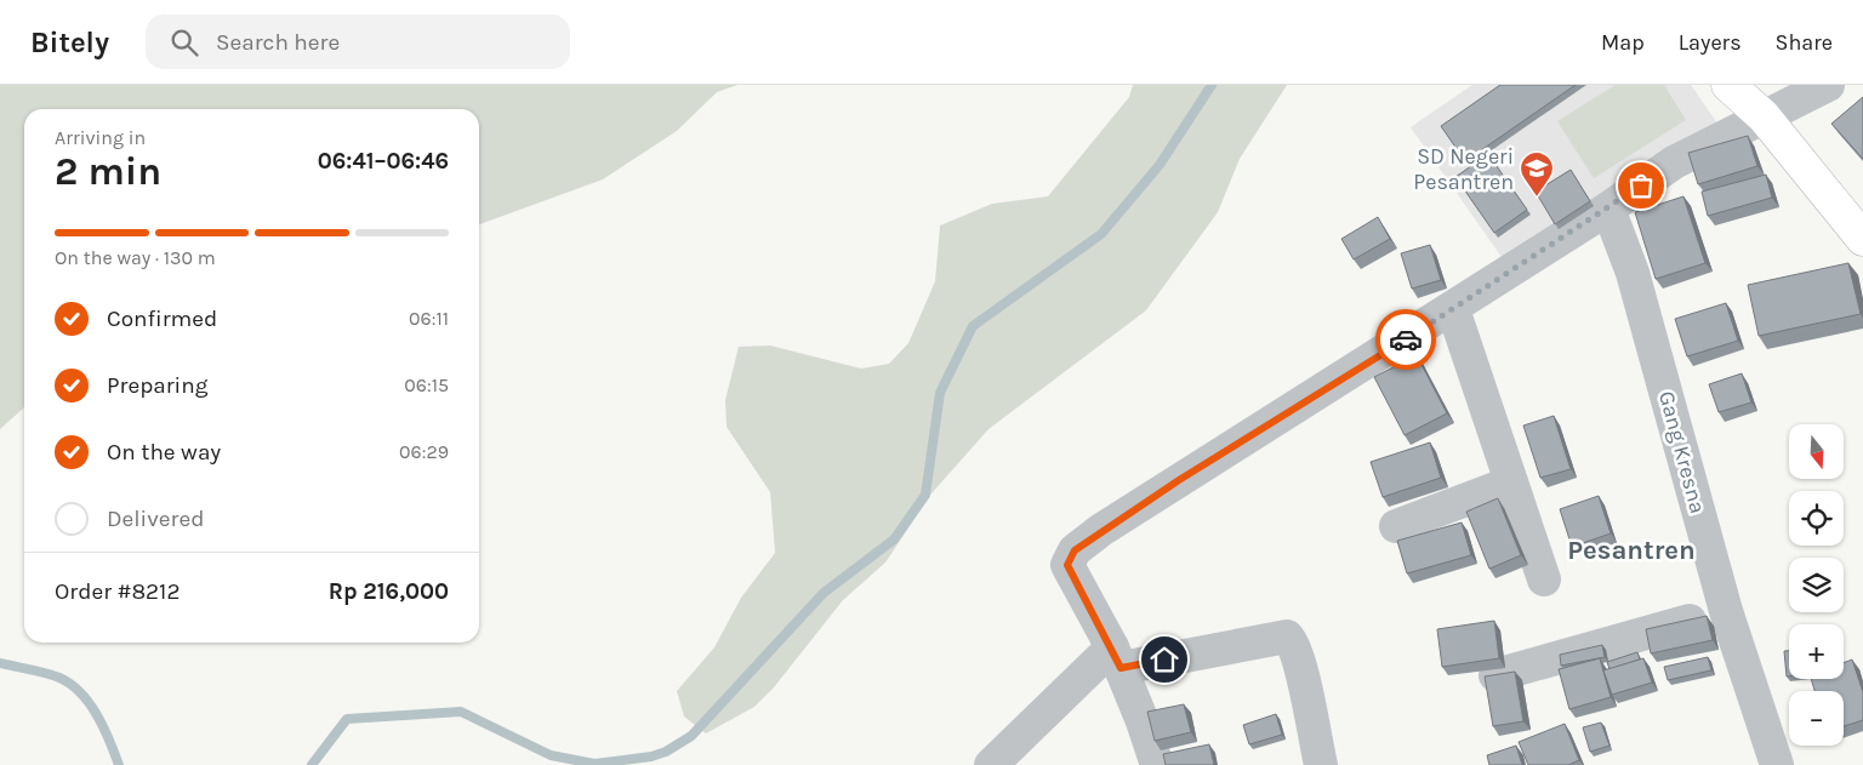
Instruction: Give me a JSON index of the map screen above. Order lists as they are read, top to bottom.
{
  "streets": {
    "street": ["Gang Kresna"]
  },
  "districts": ["Pesantren"],
  "places": {
    "school or university": ["SD Negeri Pesantren"]
  },
  "north": "bottom",
  "page": {
    "header": "Bitely",
    "search": "Search here",
    "nav": ["Map", "Layers", "Share"],
    "heading": ["2 min", "Arriving in", "06:41–06:46"],
    "panel": ["Order #8212", "Rp 216,000"],
    "bar": "On the way · 130 m",
    "list": [
      ["Confirmed", "06:11"],
      ["Preparing", "06:15"],
      ["On the way", "06:29"],
      "Delivered"
    ],
    "map_buttons": ["+", "−"]
  }
}
